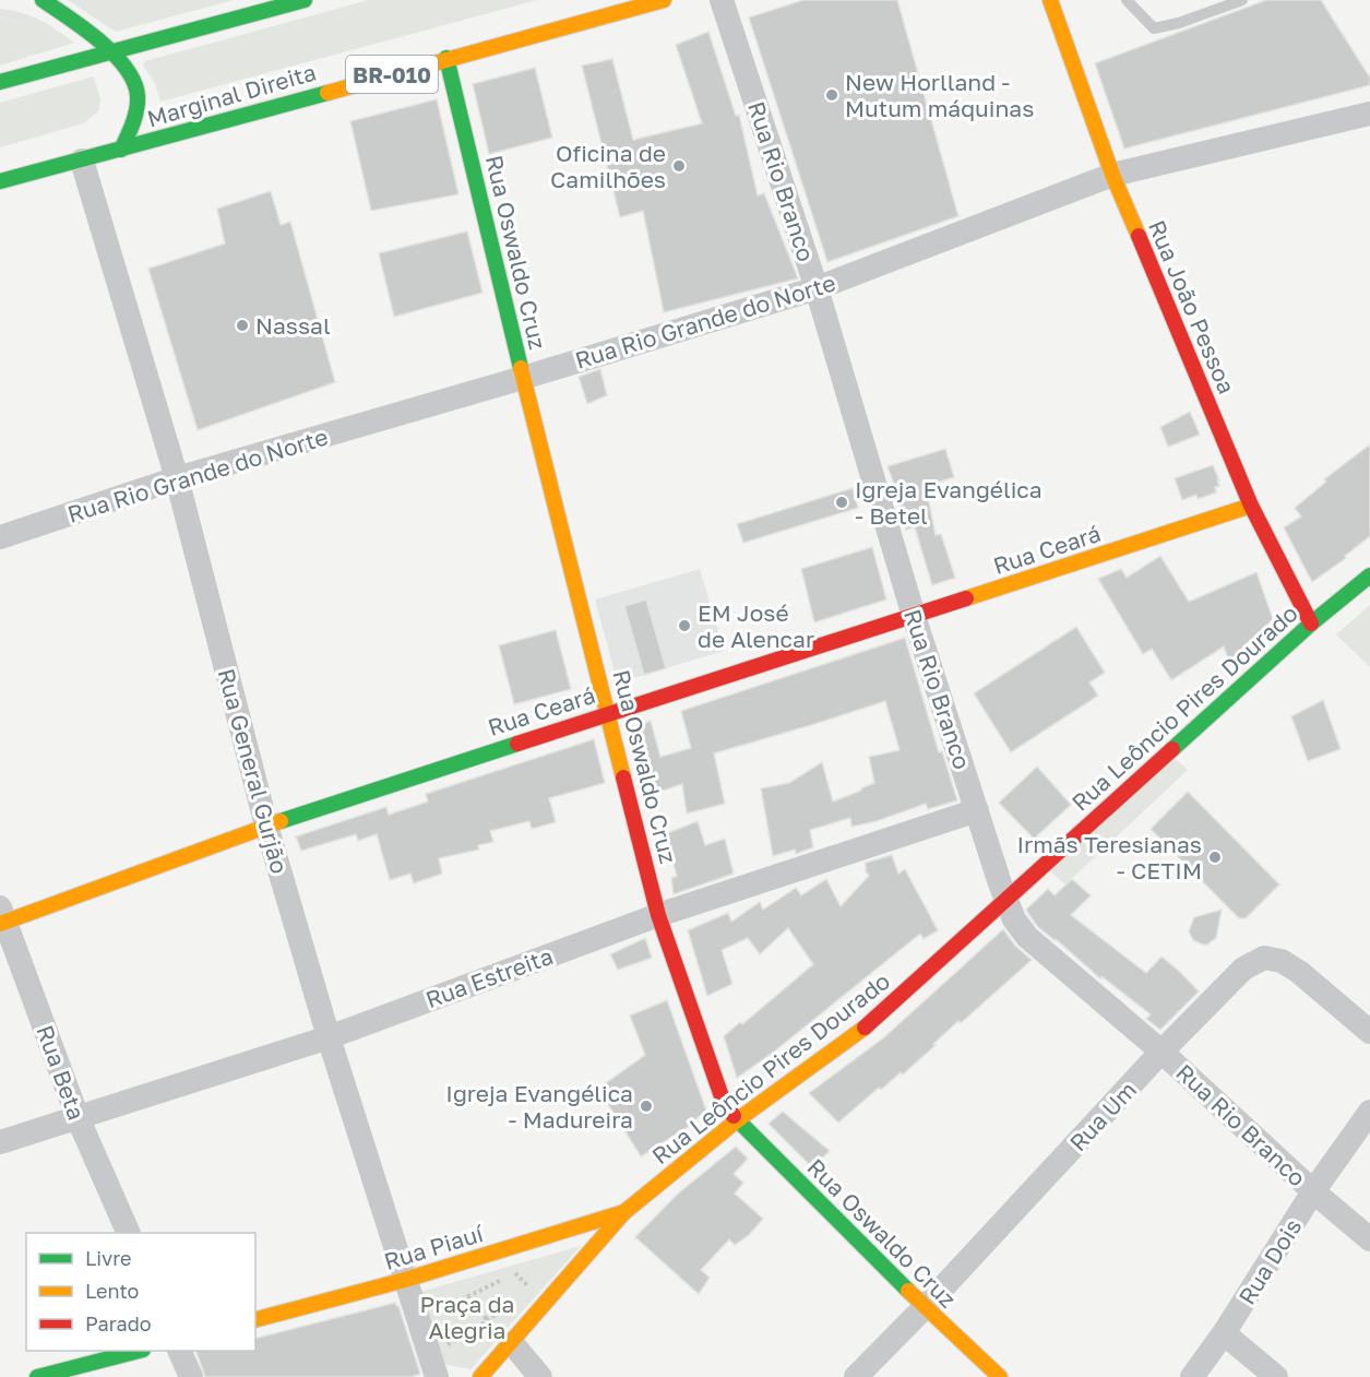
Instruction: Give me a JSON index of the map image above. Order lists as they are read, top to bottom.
{
  "streets": {
    "main road": [
      "BR-010",
      "Marginal Direita",
      "Rua Oswaldo Cruz",
      "Rua João Pessoa",
      "Rua Ceará",
      "Rua Leôncio Pires Dourado",
      "Rua Piauí"
    ],
    "street": [
      "Rua Rio Branco",
      "Rua Rio Grande do Norte",
      "Rua General Gurjão",
      "Rua Estreita",
      "Rua Beta",
      "Rua Um",
      "Rua Dois"
    ]
  },
  "crossings": [
    ["Marginal Direita", "Rua Oswaldo Cruz"],
    ["Marginal Direita", "Rua General Gurjão"],
    ["Rua Rio Branco", "Rua Rio Grande do Norte"],
    ["Rua Rio Branco", "Rua Ceará"],
    ["Rua Rio Branco", "Rua Leôncio Pires Dourado"],
    ["Rua Rio Branco", "Rua Estreita"],
    ["Rua Rio Branco", "Rua Um"],
    ["Rua Rio Branco", "Rua Dois"],
    ["Rua Oswaldo Cruz", "Rua Rio Grande do Norte"],
    ["Rua Oswaldo Cruz", "Rua Ceará"],
    ["Rua Oswaldo Cruz", "Rua Leôncio Pires Dourado"],
    ["Rua Oswaldo Cruz", "Rua Estreita"],
    ["Rua Oswaldo Cruz", "Rua Um"],
    ["Rua João Pessoa", "Rua Rio Grande do Norte"],
    ["Rua João Pessoa", "Rua Ceará"],
    ["Rua João Pessoa", "Rua Leôncio Pires Dourado"],
    ["Rua Rio Grande do Norte", "Rua General Gurjão"],
    ["Rua Ceará", "Rua General Gurjão"],
    ["Rua Ceará", "Rua Beta"],
    ["Rua Leôncio Pires Dourado", "Rua Piauí"],
    ["Rua General Gurjão", "Rua Estreita"],
    ["Rua General Gurjão", "Rua Piauí"],
    ["Rua Estreita", "Rua Beta"]
  ],
  "parks": ["Praça da Alegria"],
  "places": [
    "New Horlland - Mutum máquinas",
    "Oficina de Camilhões",
    "Nassal",
    "Igreja Evangélica - Betel",
    "EM José de Alencar",
    "Irmãs Teresianas - CETIM",
    "Igreja Evangélica - Madureira"
  ],
  "legend": ["Livre", "Lento", "Parado"]
}
